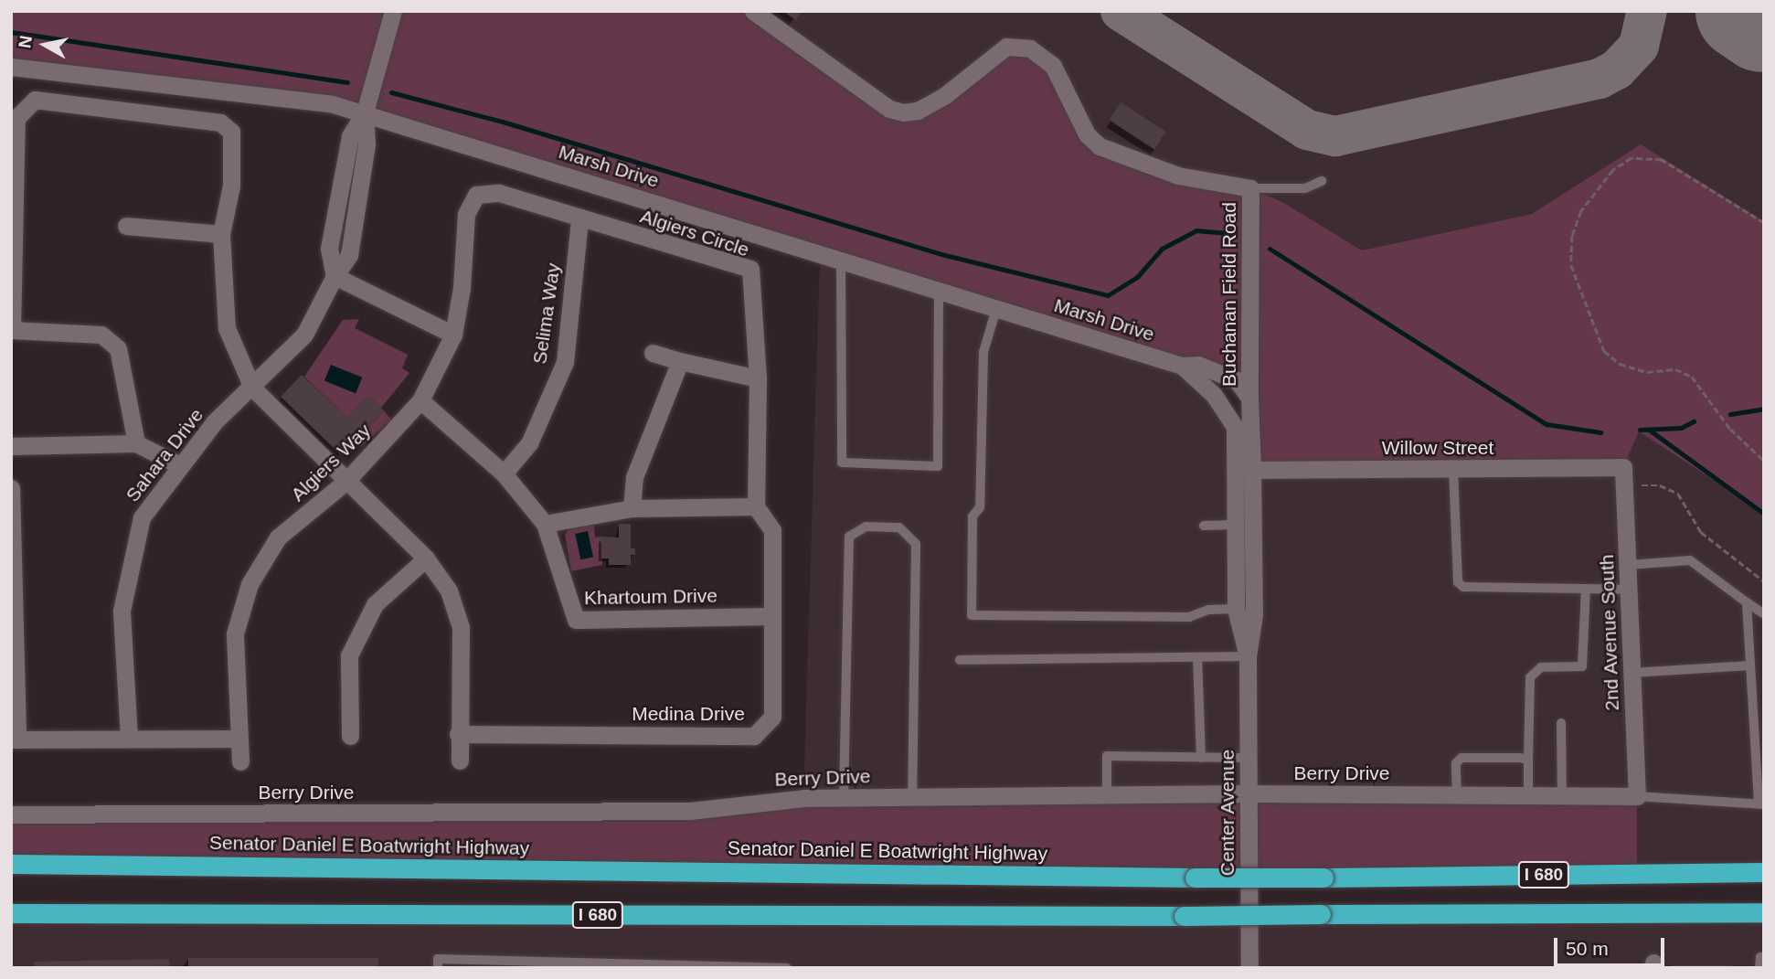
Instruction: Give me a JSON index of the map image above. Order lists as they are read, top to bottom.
{
  "streets": {
    "highway": ["Senator Daniel E Boatwright Highway", "I 680"],
    "street": [
      "Marsh Drive",
      "Algiers Circle",
      "Buchanan Field Road",
      "Selima Way",
      "Willow Street",
      "Sahara Drive",
      "Algiers Way",
      "Khartoum Drive",
      "2nd Avenue South",
      "Medina Drive",
      "Berry Drive",
      "Center Avenue"
    ]
  },
  "crossings": [
    ["Marsh Drive", "Buchanan Field Road"],
    ["Marsh Drive", "Center Avenue"],
    ["Algiers Circle", "Selima Way"],
    ["Algiers Circle", "Algiers Way"],
    ["Algiers Circle", "Medina Drive"],
    ["Buchanan Field Road", "Center Avenue"],
    ["Selima Way", "Khartoum Drive"],
    ["Willow Street", "2nd Avenue South"],
    ["Willow Street", "Center Avenue"],
    ["Algiers Way", "Khartoum Drive"],
    ["Khartoum Drive", "Medina Drive"],
    ["2nd Avenue South", "Berry Drive"],
    ["Berry Drive", "Center Avenue"]
  ],
  "scale_bar": "50 m",
  "north": "left"
}
